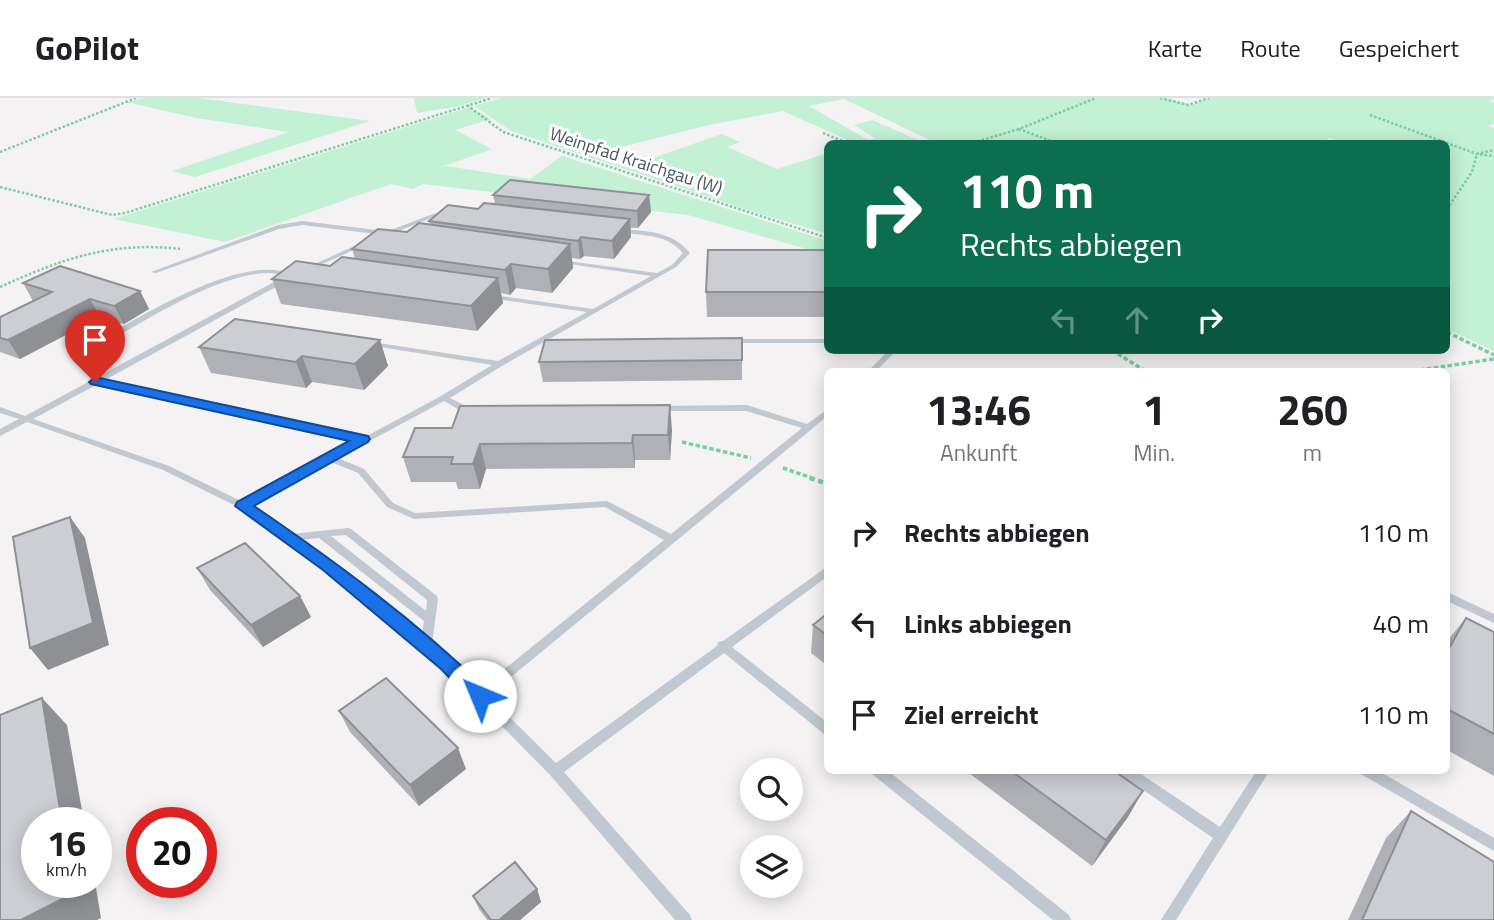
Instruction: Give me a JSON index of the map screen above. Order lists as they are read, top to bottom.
{
  "streets": {
    "path": ["Weinpfad Kraichgau (W)"]
  },
  "page": {
    "header": "GoPilot",
    "nav": ["Karte", "Route", "Gespeichert"],
    "turn": ["110 m", "Rechts abbiegen"],
    "eta": [
      "13:46",
      "Ankunft",
      "1",
      "Min.",
      "260",
      "m"
    ],
    "list": [
      {
        "name": "Rechts abbiegen",
        "value": "110 m"
      },
      {
        "name": "Links abbiegen",
        "value": "40 m"
      },
      {
        "name": "Ziel erreicht",
        "value": "110 m"
      }
    ],
    "speed": "16 km/h",
    "limit": "20"
  }
}
